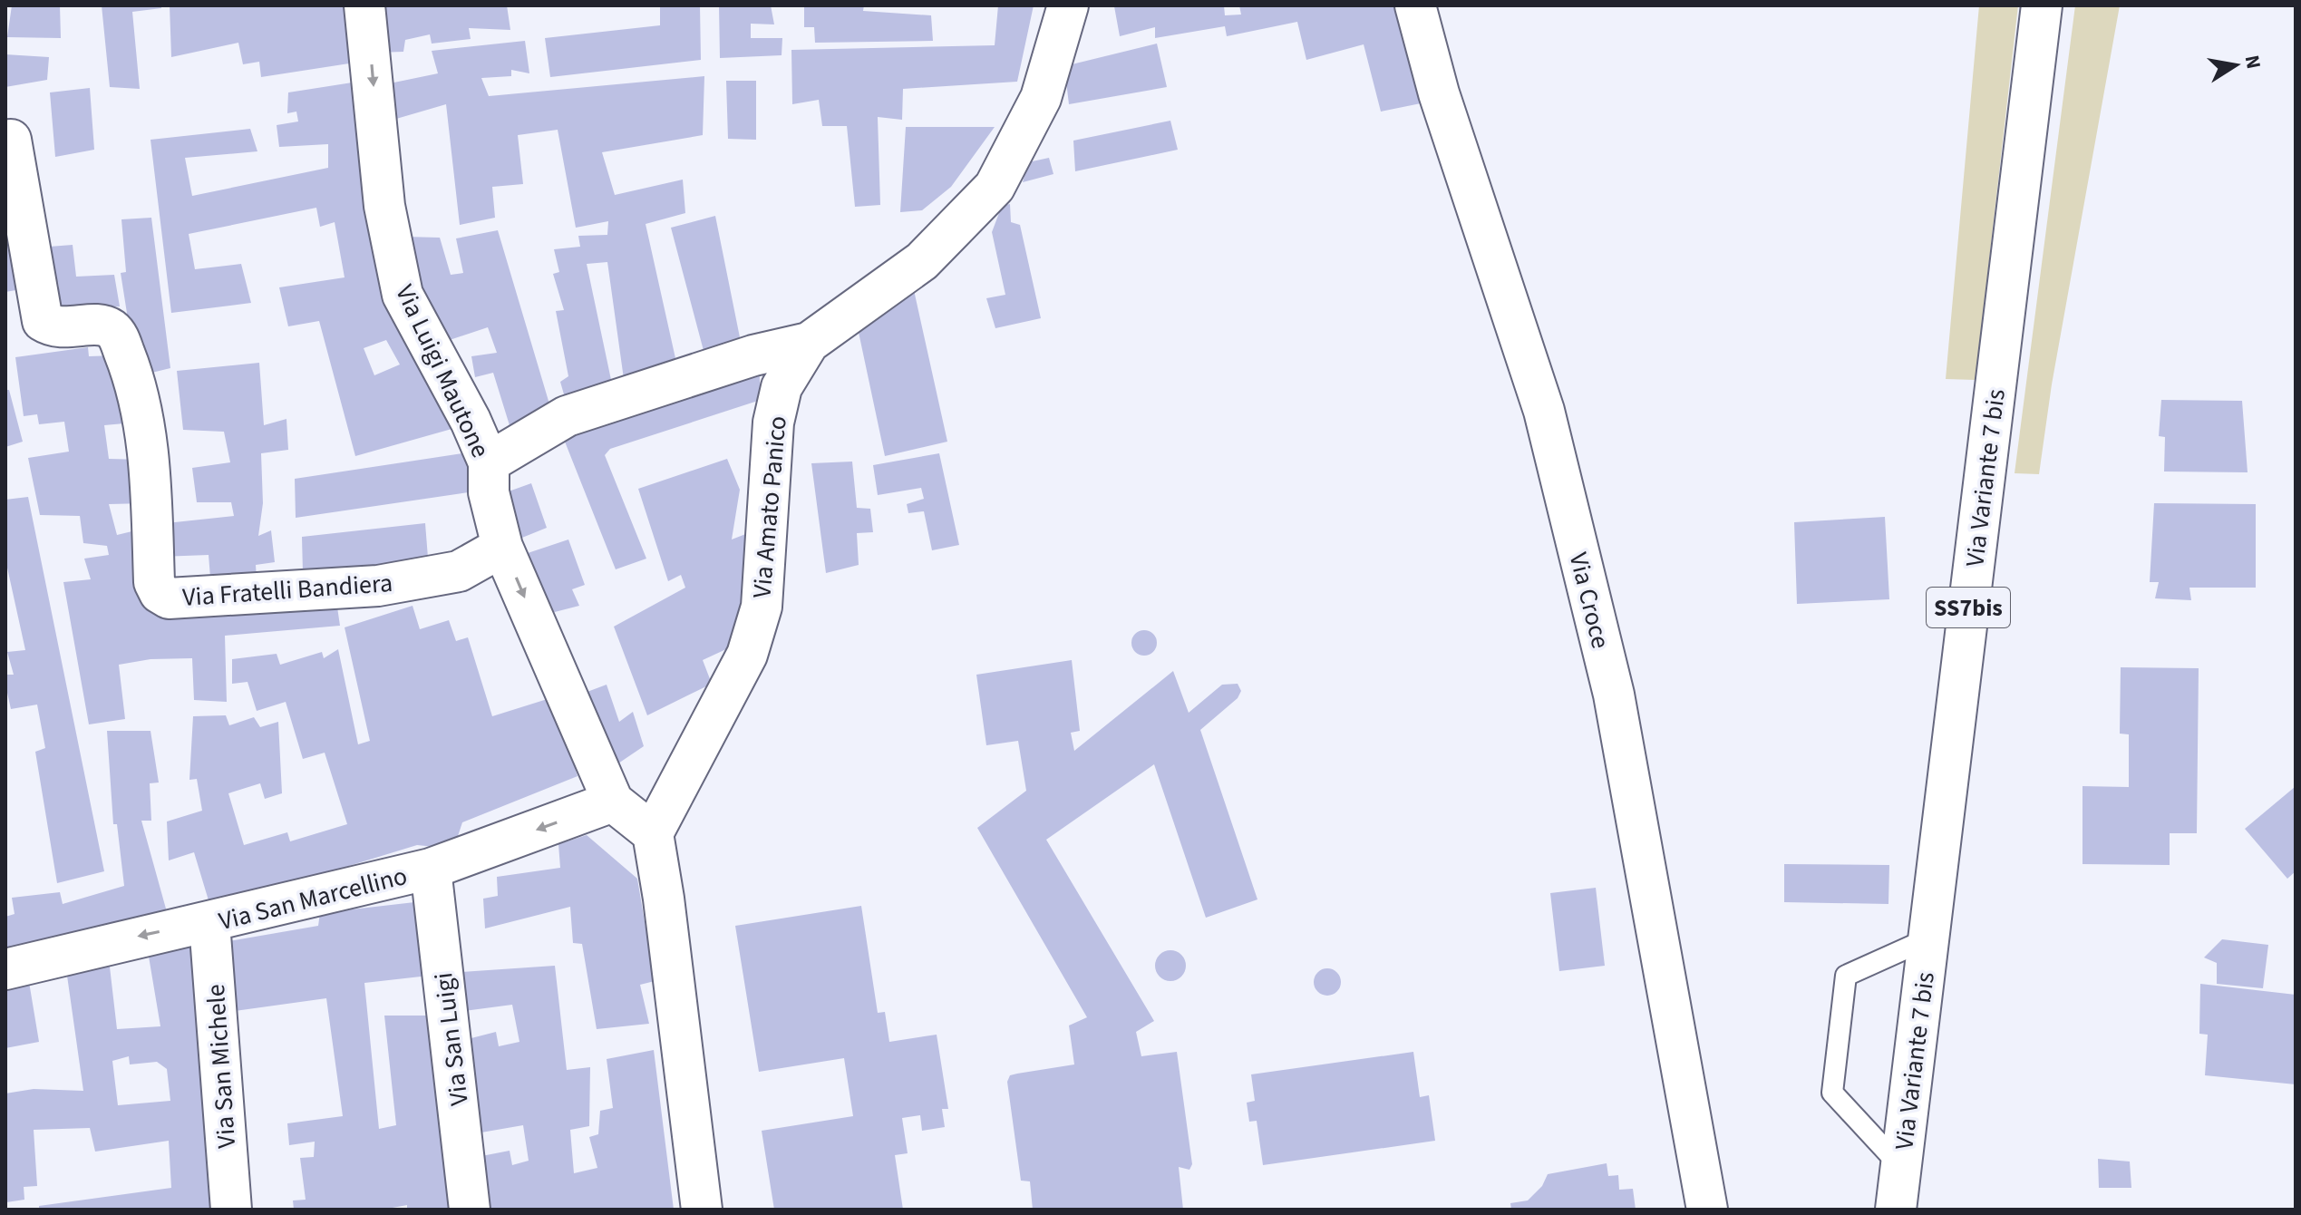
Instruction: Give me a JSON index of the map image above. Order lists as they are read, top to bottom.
{
  "streets": {
    "street": [
      "Via Luigi Mautone",
      "Via Variante 7 bis",
      "Via Amato Panico",
      "Via Fratelli Bandiera",
      "Via Croce",
      "SS7bis",
      "Via San Marcellino",
      "Via San Luigi",
      "Via San Michele"
    ]
  },
  "crossings": [
    ["Via Luigi Mautone", "Via Fratelli Bandiera"],
    ["Via Luigi Mautone", "Via San Marcellino"],
    ["Via San Marcellino", "Via San Luigi"],
    ["Via San Marcellino", "Via San Michele"]
  ],
  "one_way": ["Via Luigi Mautone", "Via San Marcellino"],
  "north": "right"
}
